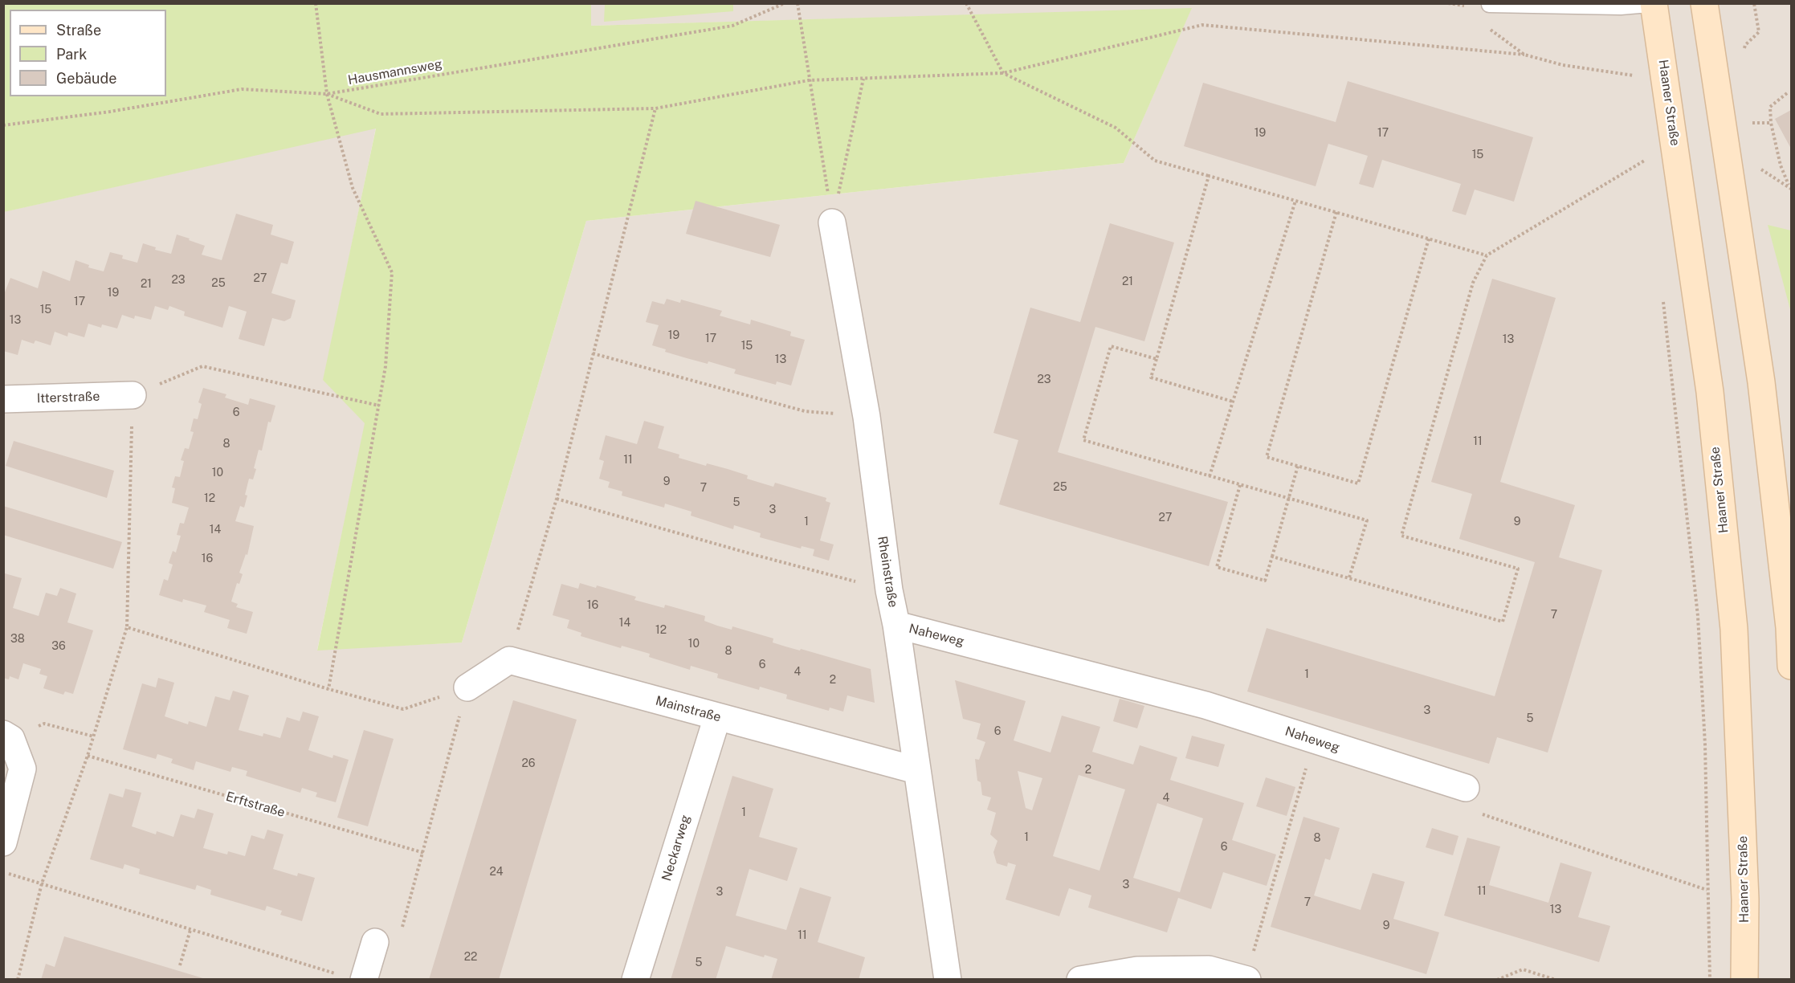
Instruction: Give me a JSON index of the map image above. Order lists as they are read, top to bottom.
{
  "streets": {
    "main road": ["Haaner Straße"],
    "street": [
      "Itterstraße",
      "Rheinstraße",
      "Naheweg",
      "Mainstraße",
      "Neckarweg"
    ],
    "path": ["Hausmannsweg", "Erftstraße"]
  },
  "crossings": [
    ["Rheinstraße", "Naheweg"],
    ["Rheinstraße", "Mainstraße"],
    ["Mainstraße", "Neckarweg"]
  ],
  "house_numbers": [
    "19",
    "17",
    "15",
    "27",
    "23",
    "21",
    "25",
    "21",
    "19",
    "17",
    "15",
    "13",
    "19",
    "17",
    "13",
    "15",
    "13",
    "23",
    "6",
    "11",
    "8",
    "11",
    "10",
    "9",
    "25",
    "7",
    "12",
    "5",
    "3",
    "27",
    "1",
    "9",
    "14",
    "16",
    "16",
    "7",
    "14",
    "12",
    "38",
    "10",
    "36",
    "8",
    "6",
    "4",
    "1",
    "2",
    "3",
    "5",
    "6",
    "26",
    "2",
    "4",
    "1",
    "1",
    "8",
    "6",
    "24",
    "3",
    "11",
    "3",
    "7",
    "13",
    "9",
    "11",
    "22",
    "5"
  ],
  "legend": ["Straße", "Park", "Gebäude"]
}
